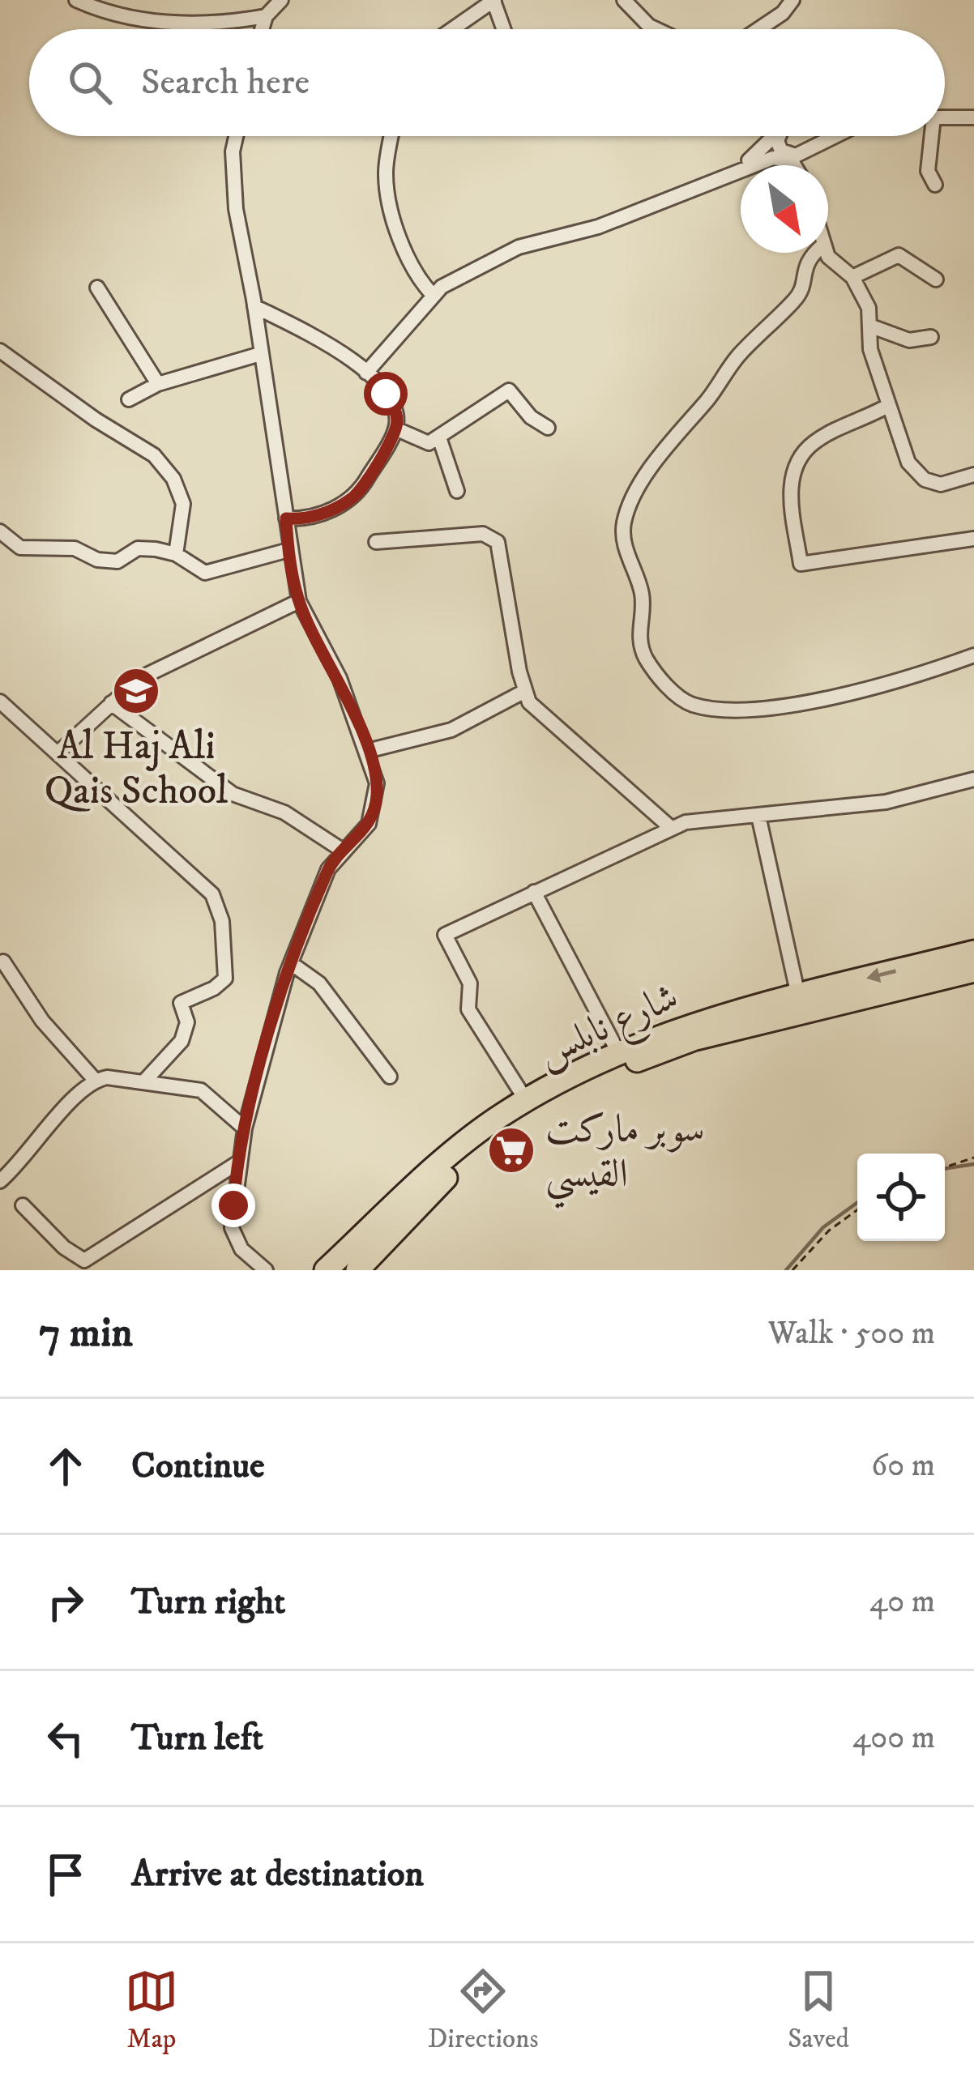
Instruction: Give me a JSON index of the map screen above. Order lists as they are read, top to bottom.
{
  "streets": {
    "main road": ["شارع نابلس"]
  },
  "places": {
    "school or university": ["Al Haj Ali Qais School"],
    "supermarket": ["سوبر ماركت القيسي"]
  },
  "north": "bottom right",
  "page": {
    "search": "Search here",
    "heading": ["7 min", "Walk · 500 m"],
    "list": [
      ["Continue", "60 m"],
      ["Turn right", "40 m"],
      ["Turn left", "400 m"],
      "Arrive at destination"
    ],
    "nav": ["Map", "Directions", "Saved"]
  }
}
